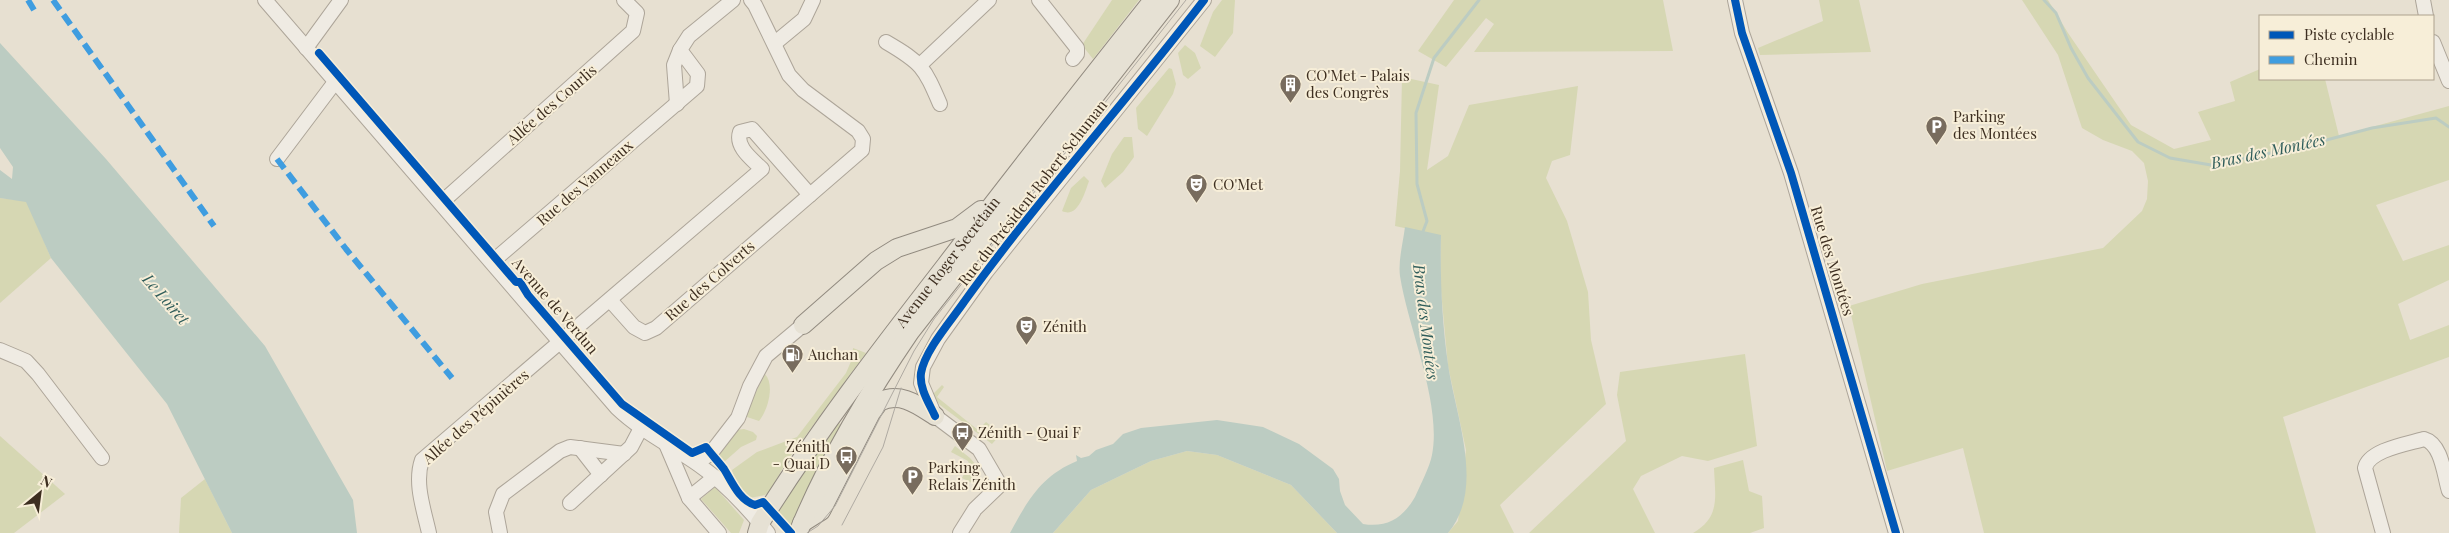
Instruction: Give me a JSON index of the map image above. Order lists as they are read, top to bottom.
{
  "streets": {
    "main road": ["Avenue Roger Secrétain"],
    "street": [
      "Allée des Courlis",
      "Rue des Vanneaux",
      "Rue du Président Robert Schuman",
      "Rue des Montées",
      "Rue des Colverts",
      "Avenue de Verdun",
      "Allée des Pépinières"
    ]
  },
  "crossings": [
    ["Allée des Courlis", "Avenue de Verdun"],
    ["Rue des Vanneaux", "Avenue de Verdun"],
    ["Avenue Roger Secrétain", "Avenue de Verdun"],
    ["Avenue de Verdun", "Allée des Pépinières"]
  ],
  "water": ["Bras des Montées", "Le Loiret"],
  "places": {
    "building": ["CO'Met - Palais des Congrès"],
    "parking": ["Parking des Montées", "Parking Relais Zénith"],
    "theatre": ["CO'Met", "Zénith"],
    "fuel station": ["Auchan"],
    "bus stop": ["Zénith - Quai F", "Zénith - Quai D"]
  },
  "legend": ["Piste cyclable", "Chemin"],
  "north": "top right"
}
